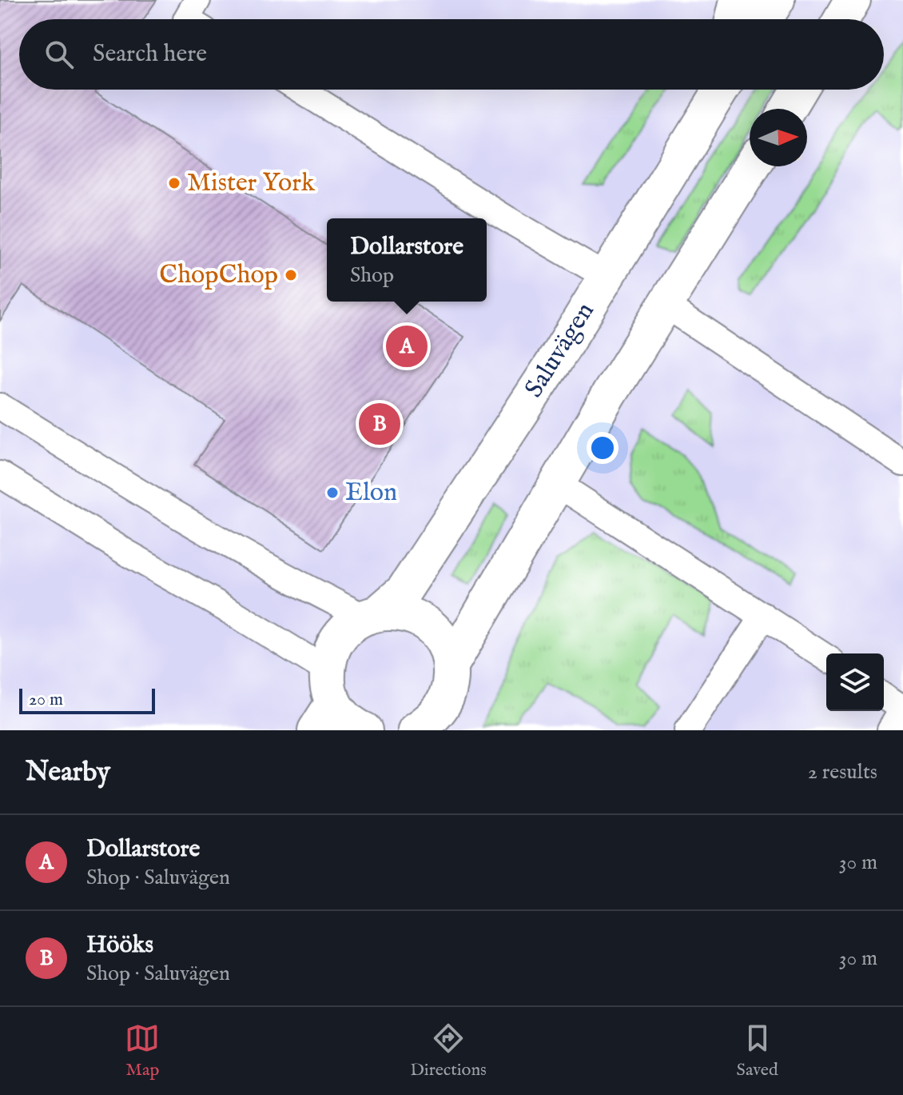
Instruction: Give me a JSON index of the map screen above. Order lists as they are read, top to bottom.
{
  "streets": {
    "street": ["Saluvägen"]
  },
  "places": ["Mister York", "ChopChop", "Elon"],
  "scale_bar": "20 m",
  "north": "right",
  "page": {
    "search": "Search here",
    "popup": ["Dollarstore", "Shop"],
    "pins": ["A", "B"],
    "scale": "20 m",
    "heading": ["Nearby", "2 results"],
    "list": [
      {
        "mark": "A",
        "name": "Dollarstore",
        "note": "Shop · Saluvägen",
        "value": "30 m"
      },
      {
        "mark": "B",
        "name": "Hööks",
        "note": "Shop · Saluvägen",
        "value": "30 m"
      }
    ],
    "nav": ["Map", "Directions", "Saved"]
  }
}
